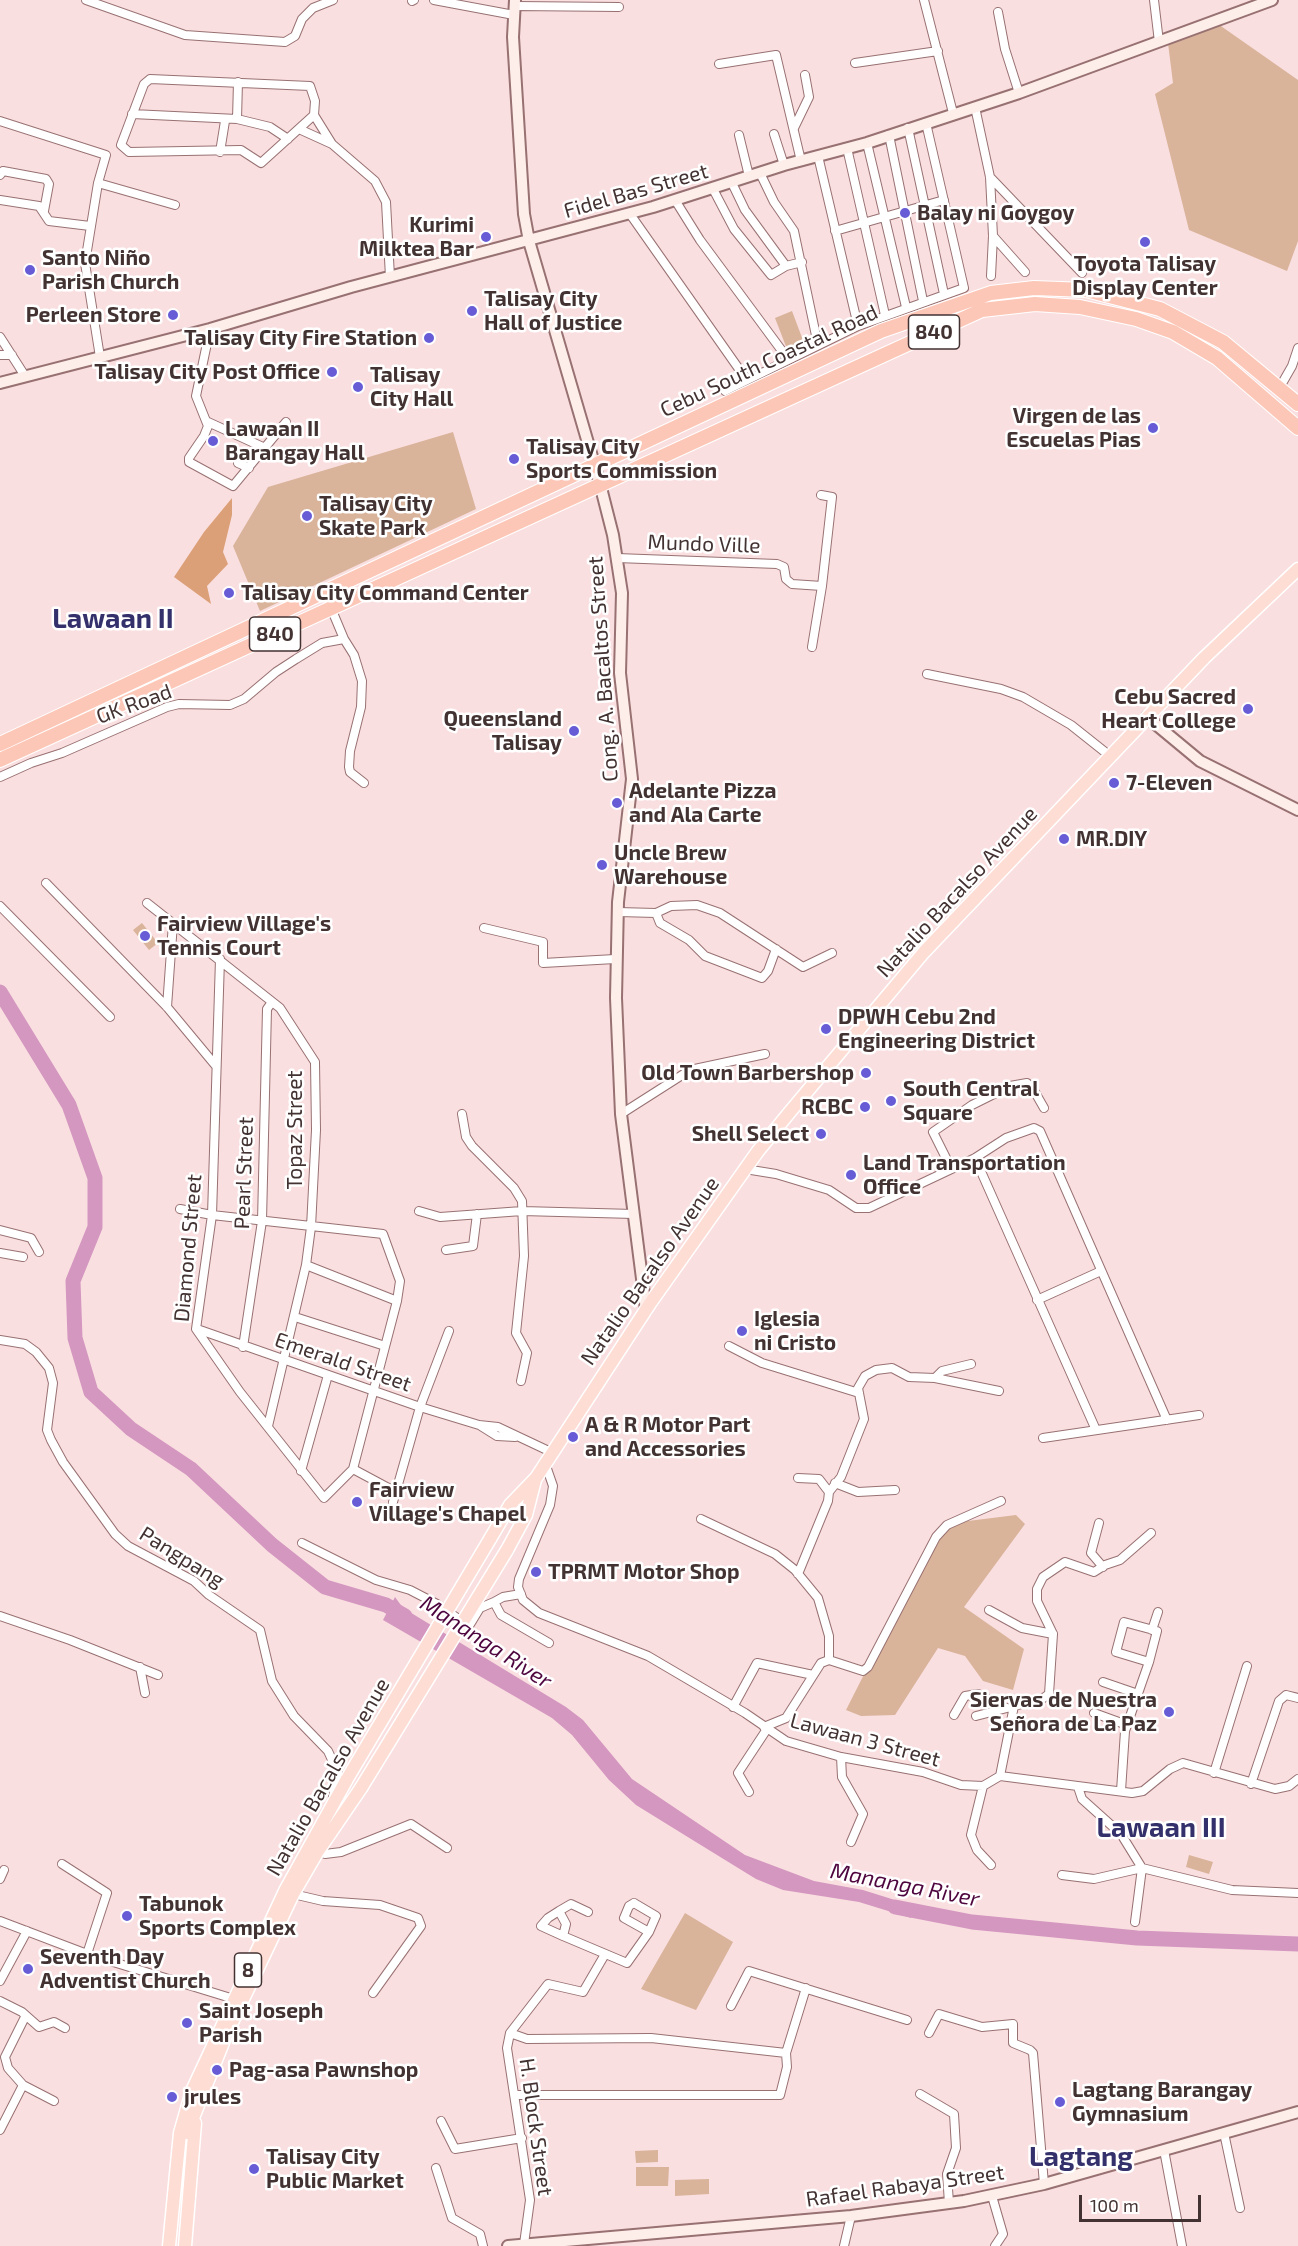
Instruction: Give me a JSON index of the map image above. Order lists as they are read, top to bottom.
{
  "streets": {
    "highway": ["840", "Cebu South Coastal Road"],
    "main road": ["Natalio Bacalso Avenue", "8"],
    "street": [
      "Fidel Bas Street",
      "Mundo Ville",
      "Cong. A. Bacaltos Street",
      "GK Road",
      "Topaz Street",
      "Pearl Street",
      "Diamond Street",
      "Emerald Street",
      "Pangpang",
      "Lawaan 3 Street",
      "H. Block Street",
      "Rafael Rabaya Street"
    ]
  },
  "crossings": [
    ["Fidel Bas Street", "Cong. A. Bacaltos Street"],
    ["Cebu South Coastal Road", "Cong. A. Bacaltos Street"],
    ["Mundo Ville", "Cong. A. Bacaltos Street"],
    ["Cong. A. Bacaltos Street", "Natalio Bacalso Avenue"],
    ["Natalio Bacalso Avenue", "Emerald Street"],
    ["Natalio Bacalso Avenue", "Pangpang"],
    ["Topaz Street", "Pearl Street"],
    ["Topaz Street", "Diamond Street"],
    ["Topaz Street", "Emerald Street"],
    ["Pearl Street", "Emerald Street"],
    ["Diamond Street", "Emerald Street"],
    ["H. Block Street", "Rafael Rabaya Street"]
  ],
  "districts": ["Lawaan II", "Lawaan III", "Lagtang"],
  "water": ["Mananga River"],
  "places": [
    "Balay ni Goygoy",
    "Kurimi Milktea Bar",
    "Toyota Talisay Display Center",
    "Santo Niño Parish Church",
    "Talisay City Hall of Justice",
    "Perleen Store",
    "Talisay City Fire Station",
    "Talisay City Post Office",
    "Talisay City Hall",
    "Virgen de las Escuelas Pias",
    "Lawaan II Barangay Hall",
    "Talisay City Sports Commission",
    "Talisay City Skate Park",
    "Talisay City Command Center",
    "Cebu Sacred Heart College",
    "Queensland Talisay",
    "7-Eleven",
    "Adelante Pizza and Ala Carte",
    "MR.DIY",
    "Uncle Brew Warehouse",
    "Fairview Village's Tennis Court",
    "DPWH Cebu 2nd Engineering District",
    "Old Town Barbershop",
    "South Central Square",
    "RCBC",
    "Shell Select",
    "Land Transportation Office",
    "Iglesia ni Cristo",
    "A & R Motor Part and Accessories",
    "Fairview Village's Chapel",
    "TPRMT Motor Shop",
    "Siervas de Nuestra Señora de La Paz",
    "Tabunok Sports Complex",
    "Seventh Day Adventist Church",
    "Saint Joseph Parish",
    "Pag-asa Pawnshop",
    "jrules",
    "Lagtang Barangay Gymnasium",
    "Talisay City Public Market"
  ],
  "scale_bar": "100 m"
}
